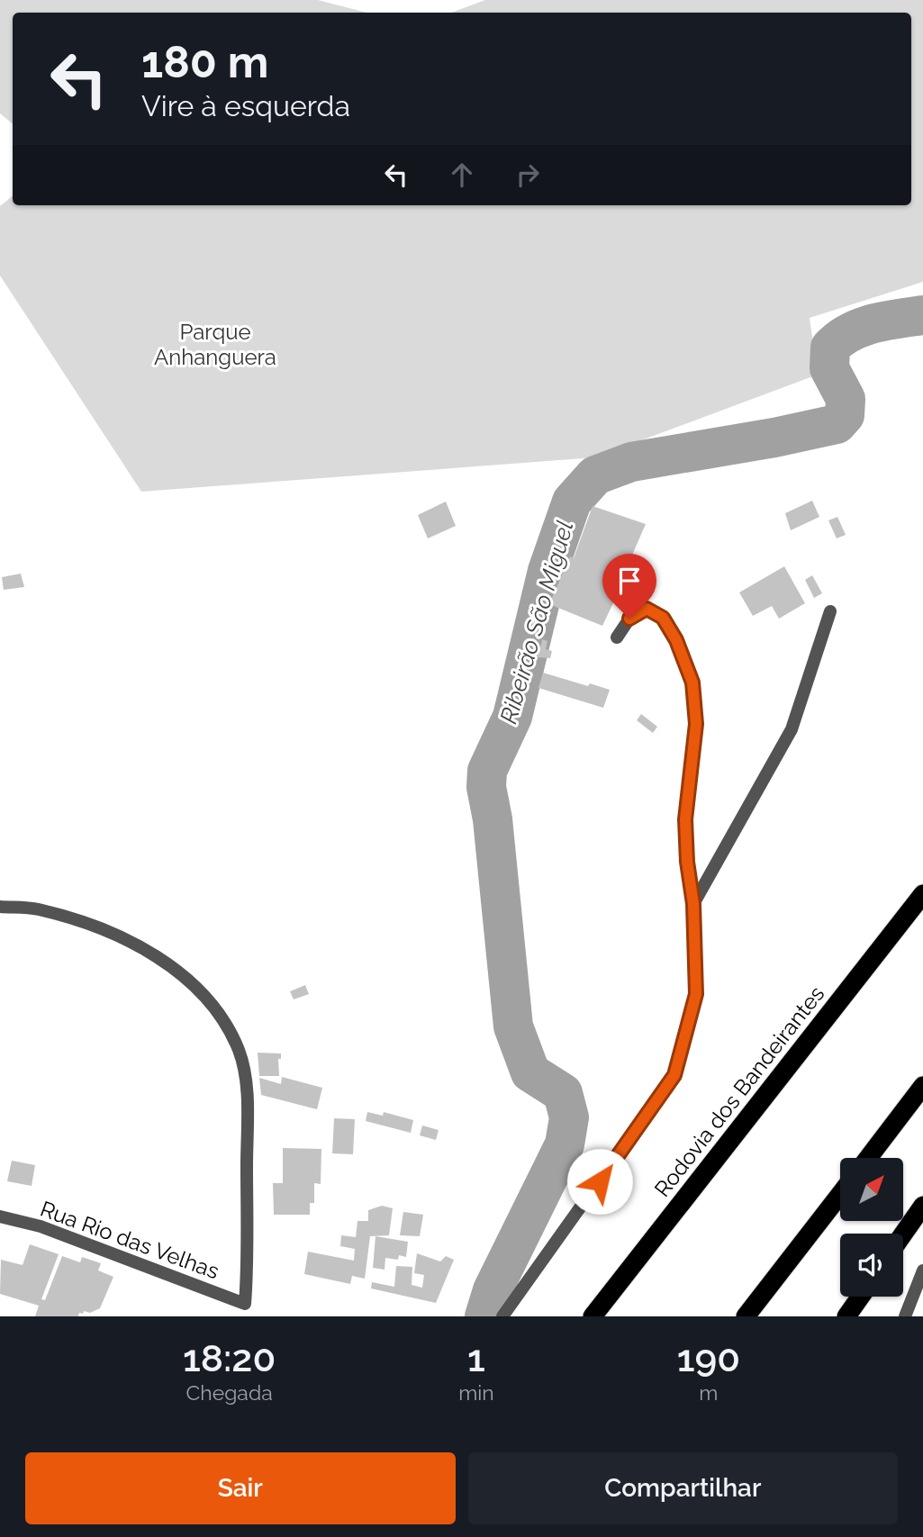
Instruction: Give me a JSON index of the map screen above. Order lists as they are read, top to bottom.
{
  "streets": {
    "highway": ["Rodovia dos Bandeirantes"],
    "street": ["Rua Rio das Velhas"]
  },
  "water": ["Ribeirão São Miguel"],
  "parks": ["Parque Anhanguera"],
  "north": "top right",
  "page": {
    "turn": ["180 m", "Vire à esquerda"],
    "eta": [
      "18:20",
      "Chegada",
      "1",
      "min",
      "190",
      "m"
    ],
    "buttons": ["Sair", "Compartilhar"]
  }
}
